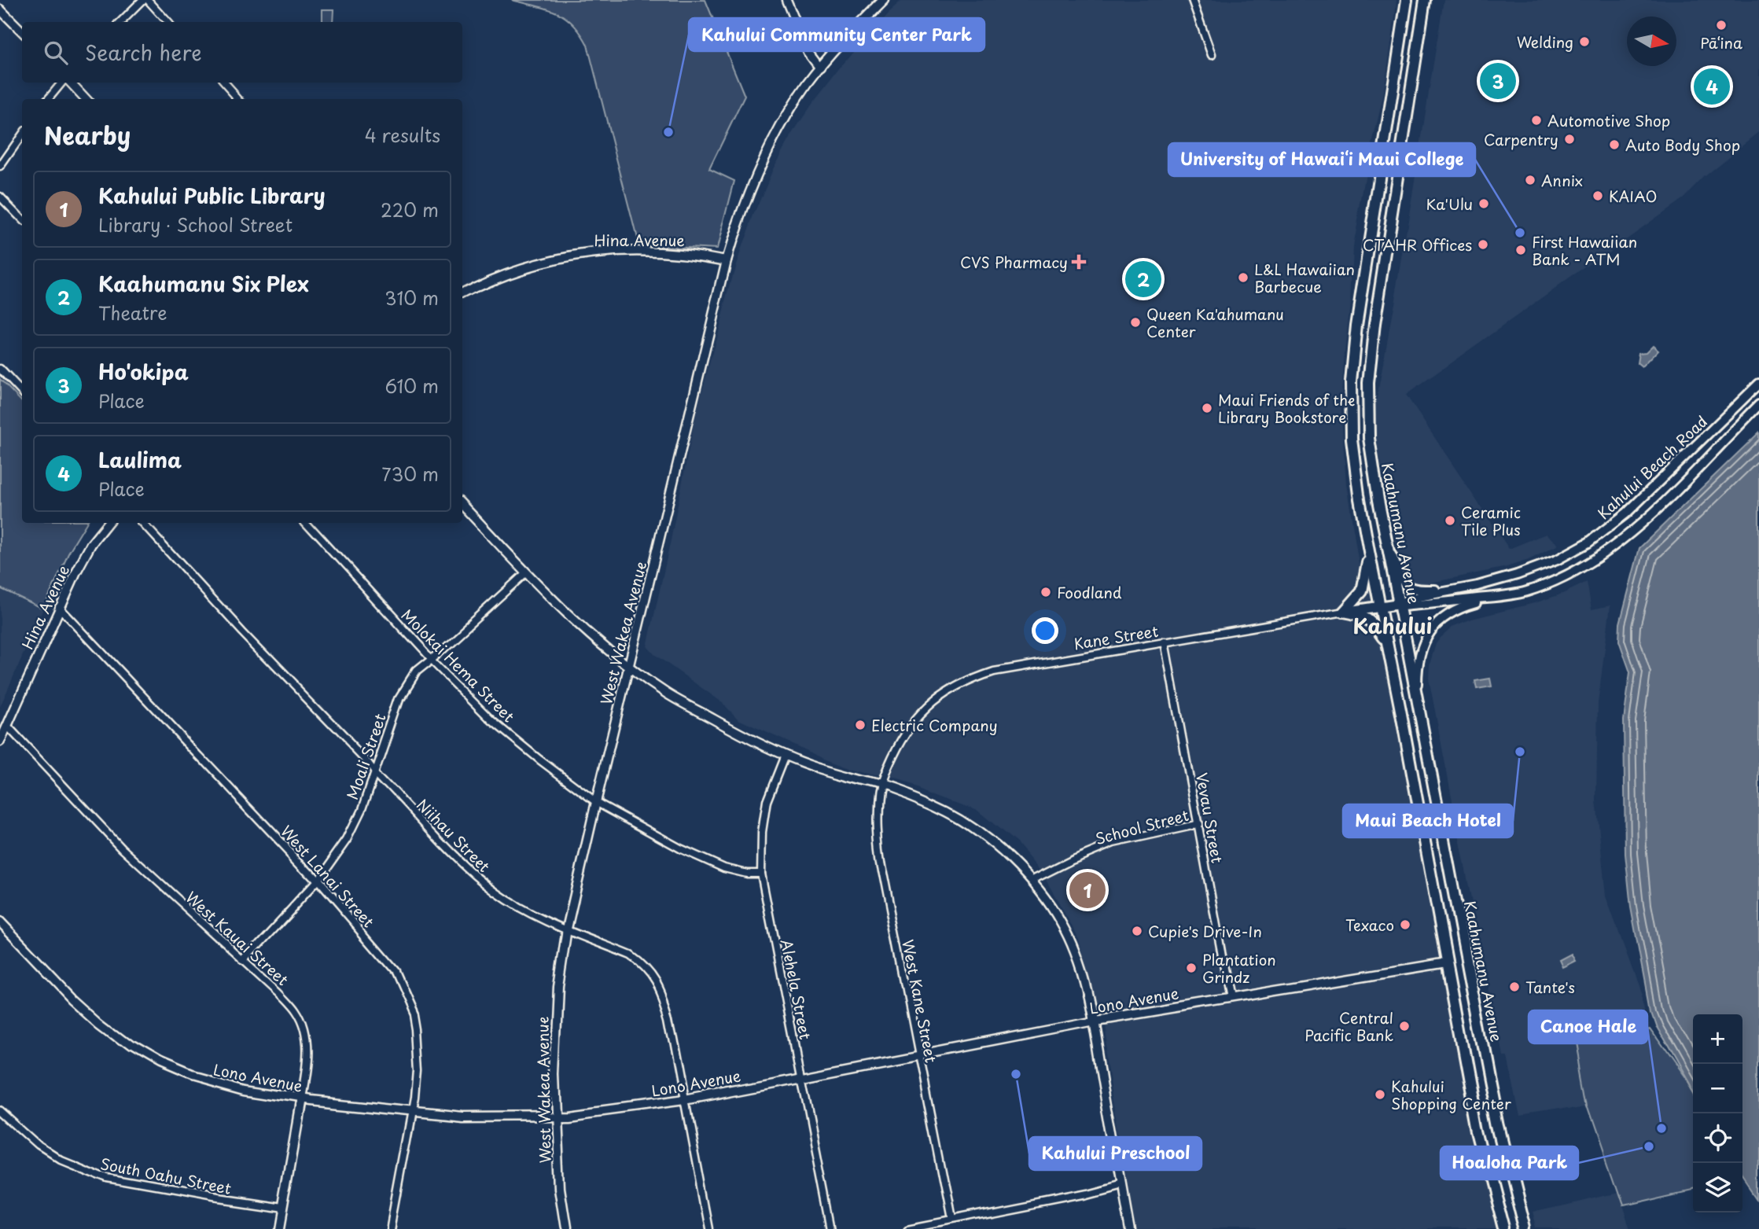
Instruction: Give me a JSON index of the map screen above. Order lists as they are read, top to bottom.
{
  "streets": {
    "main road": ["Kahului Beach Road", "Kaahumanu Avenue"],
    "street": [
      "Hina Avenue",
      "West Wakea Avenue",
      "Kane Street",
      "Molokai Hema Street",
      "Moali Street",
      "Vevau Street",
      "School Street",
      "Niihau Street",
      "West Lanai Street",
      "West Kauai Street",
      "Alehela Street",
      "Lono Avenue",
      "West Kane Street",
      "South Oahu Street"
    ]
  },
  "crossings": [
    ["Hina Avenue", "West Wakea Avenue"],
    ["Hina Avenue", "West Lanai Street"],
    ["Hina Avenue", "West Kauai Street"],
    ["Kahului Beach Road", "Kaahumanu Avenue"],
    ["West Wakea Avenue", "Molokai Hema Street"],
    ["West Wakea Avenue", "Niihau Street"],
    ["West Wakea Avenue", "Lono Avenue"],
    ["Kane Street", "Vevau Street"],
    ["Kane Street", "West Kane Street"],
    ["Molokai Hema Street", "Moali Street"],
    ["Molokai Hema Street", "Alehela Street"],
    ["Moali Street", "Niihau Street"],
    ["Moali Street", "West Lanai Street"],
    ["Moali Street", "West Kauai Street"],
    ["Vevau Street", "School Street"],
    ["Vevau Street", "Lono Avenue"],
    ["Niihau Street", "Lono Avenue"],
    ["West Lanai Street", "Lono Avenue"],
    ["West Kauai Street", "Lono Avenue"],
    ["West Kauai Street", "South Oahu Street"],
    ["Alehela Street", "Lono Avenue"],
    ["Lono Avenue", "West Kane Street"]
  ],
  "districts": ["Kahului"],
  "places": {
    "other": [
      "Pā‘ina",
      "Welding",
      "Automotive Shop",
      "Kahului Community Center Park",
      "Carpentry",
      "Auto Body Shop",
      "Annix",
      "KAIAO",
      "Ka'Ulu",
      "University of Hawai‘i Maui College",
      "CTAHR Offices",
      "First Hawaiian Bank - ATM",
      "L&L Hawaiian Barbecue",
      "Queen Ka'ahumanu Center",
      "Maui Friends of the Library Bookstore",
      "Ceramic Tile Plus",
      "Foodland",
      "Electric Company",
      "Maui Beach Hotel",
      "Texaco",
      "Cupie's Drive-In",
      "Plantation Grindz",
      "Tante's",
      "Central Pacific Bank",
      "Kahului Preschool",
      "Kahului Shopping Center",
      "Canoe Hale",
      "Hoaloha Park"
    ],
    "health": ["CVS Pharmacy"]
  },
  "north": "right",
  "page": {
    "search": "Search here",
    "pins": [
      "3",
      "4",
      "2",
      "1"
    ],
    "heading": ["Nearby", "4 results"],
    "list": [
      {
        "mark": "1",
        "name": "Kahului Public Library",
        "note": "Library · School Street",
        "value": "220 m"
      },
      {
        "mark": "2",
        "name": "Kaahumanu Six Plex",
        "note": "Theatre",
        "value": "310 m"
      },
      {
        "mark": "3",
        "name": "Ho'okipa",
        "note": "Place",
        "value": "610 m"
      },
      {
        "mark": "4",
        "name": "Laulima",
        "note": "Place",
        "value": "730 m"
      }
    ],
    "map_buttons": ["+", "−"]
  }
}
